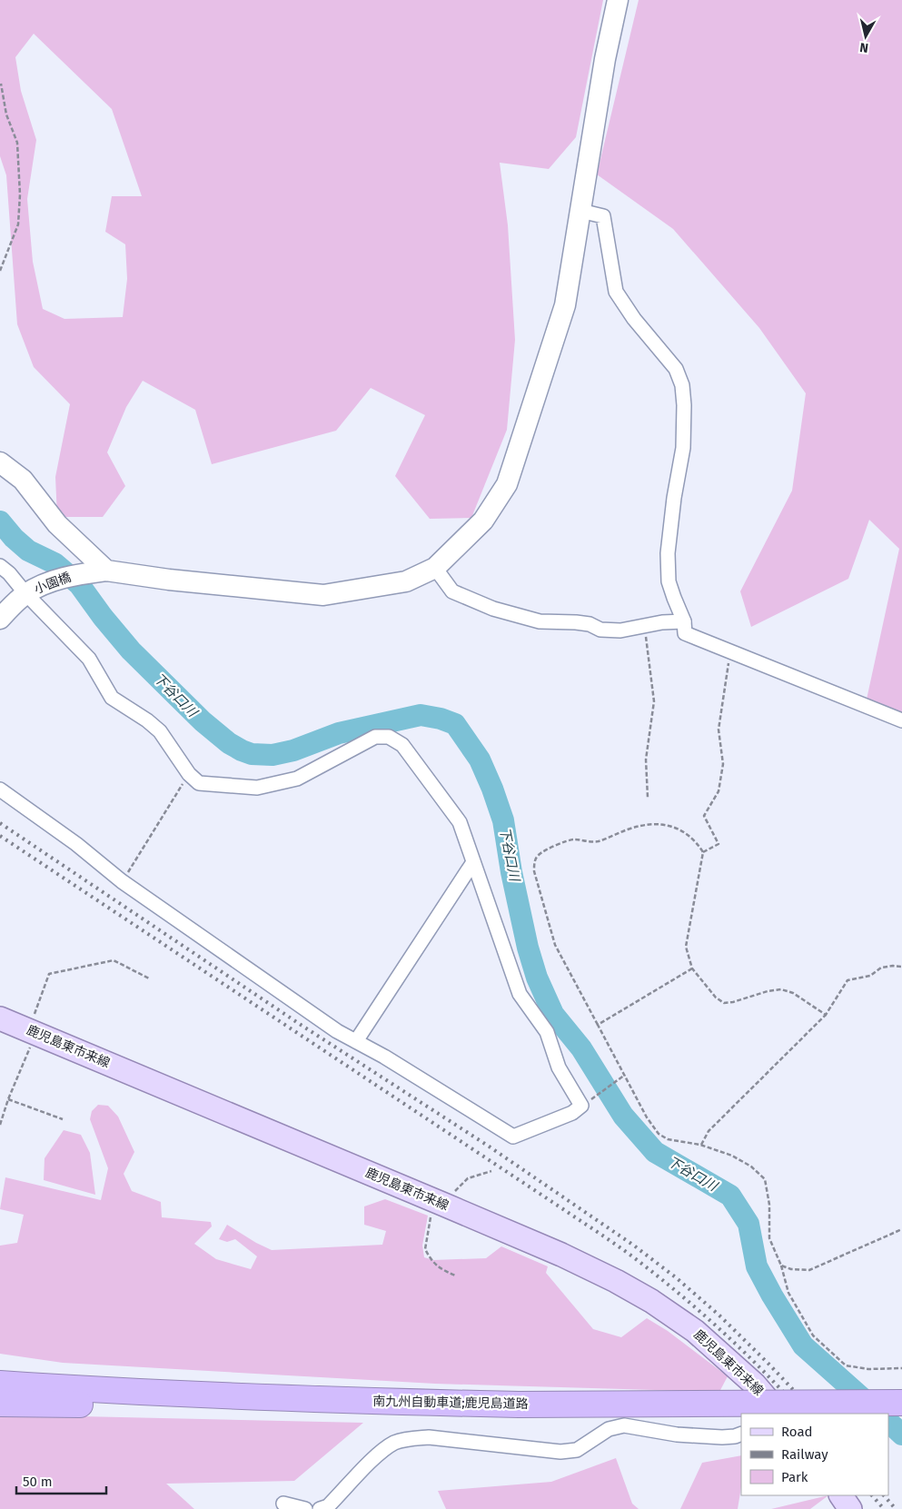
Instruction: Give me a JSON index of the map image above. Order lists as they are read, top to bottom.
{
  "streets": {
    "highway": ["南九州自動車道;鹿児島道路"],
    "main road": ["鹿児島東市来線"],
    "street": ["小園橋"]
  },
  "water": ["下谷口川"],
  "legend": ["Road", "Railway", "Park"],
  "scale_bar": "50 m",
  "north": "bottom"
}
